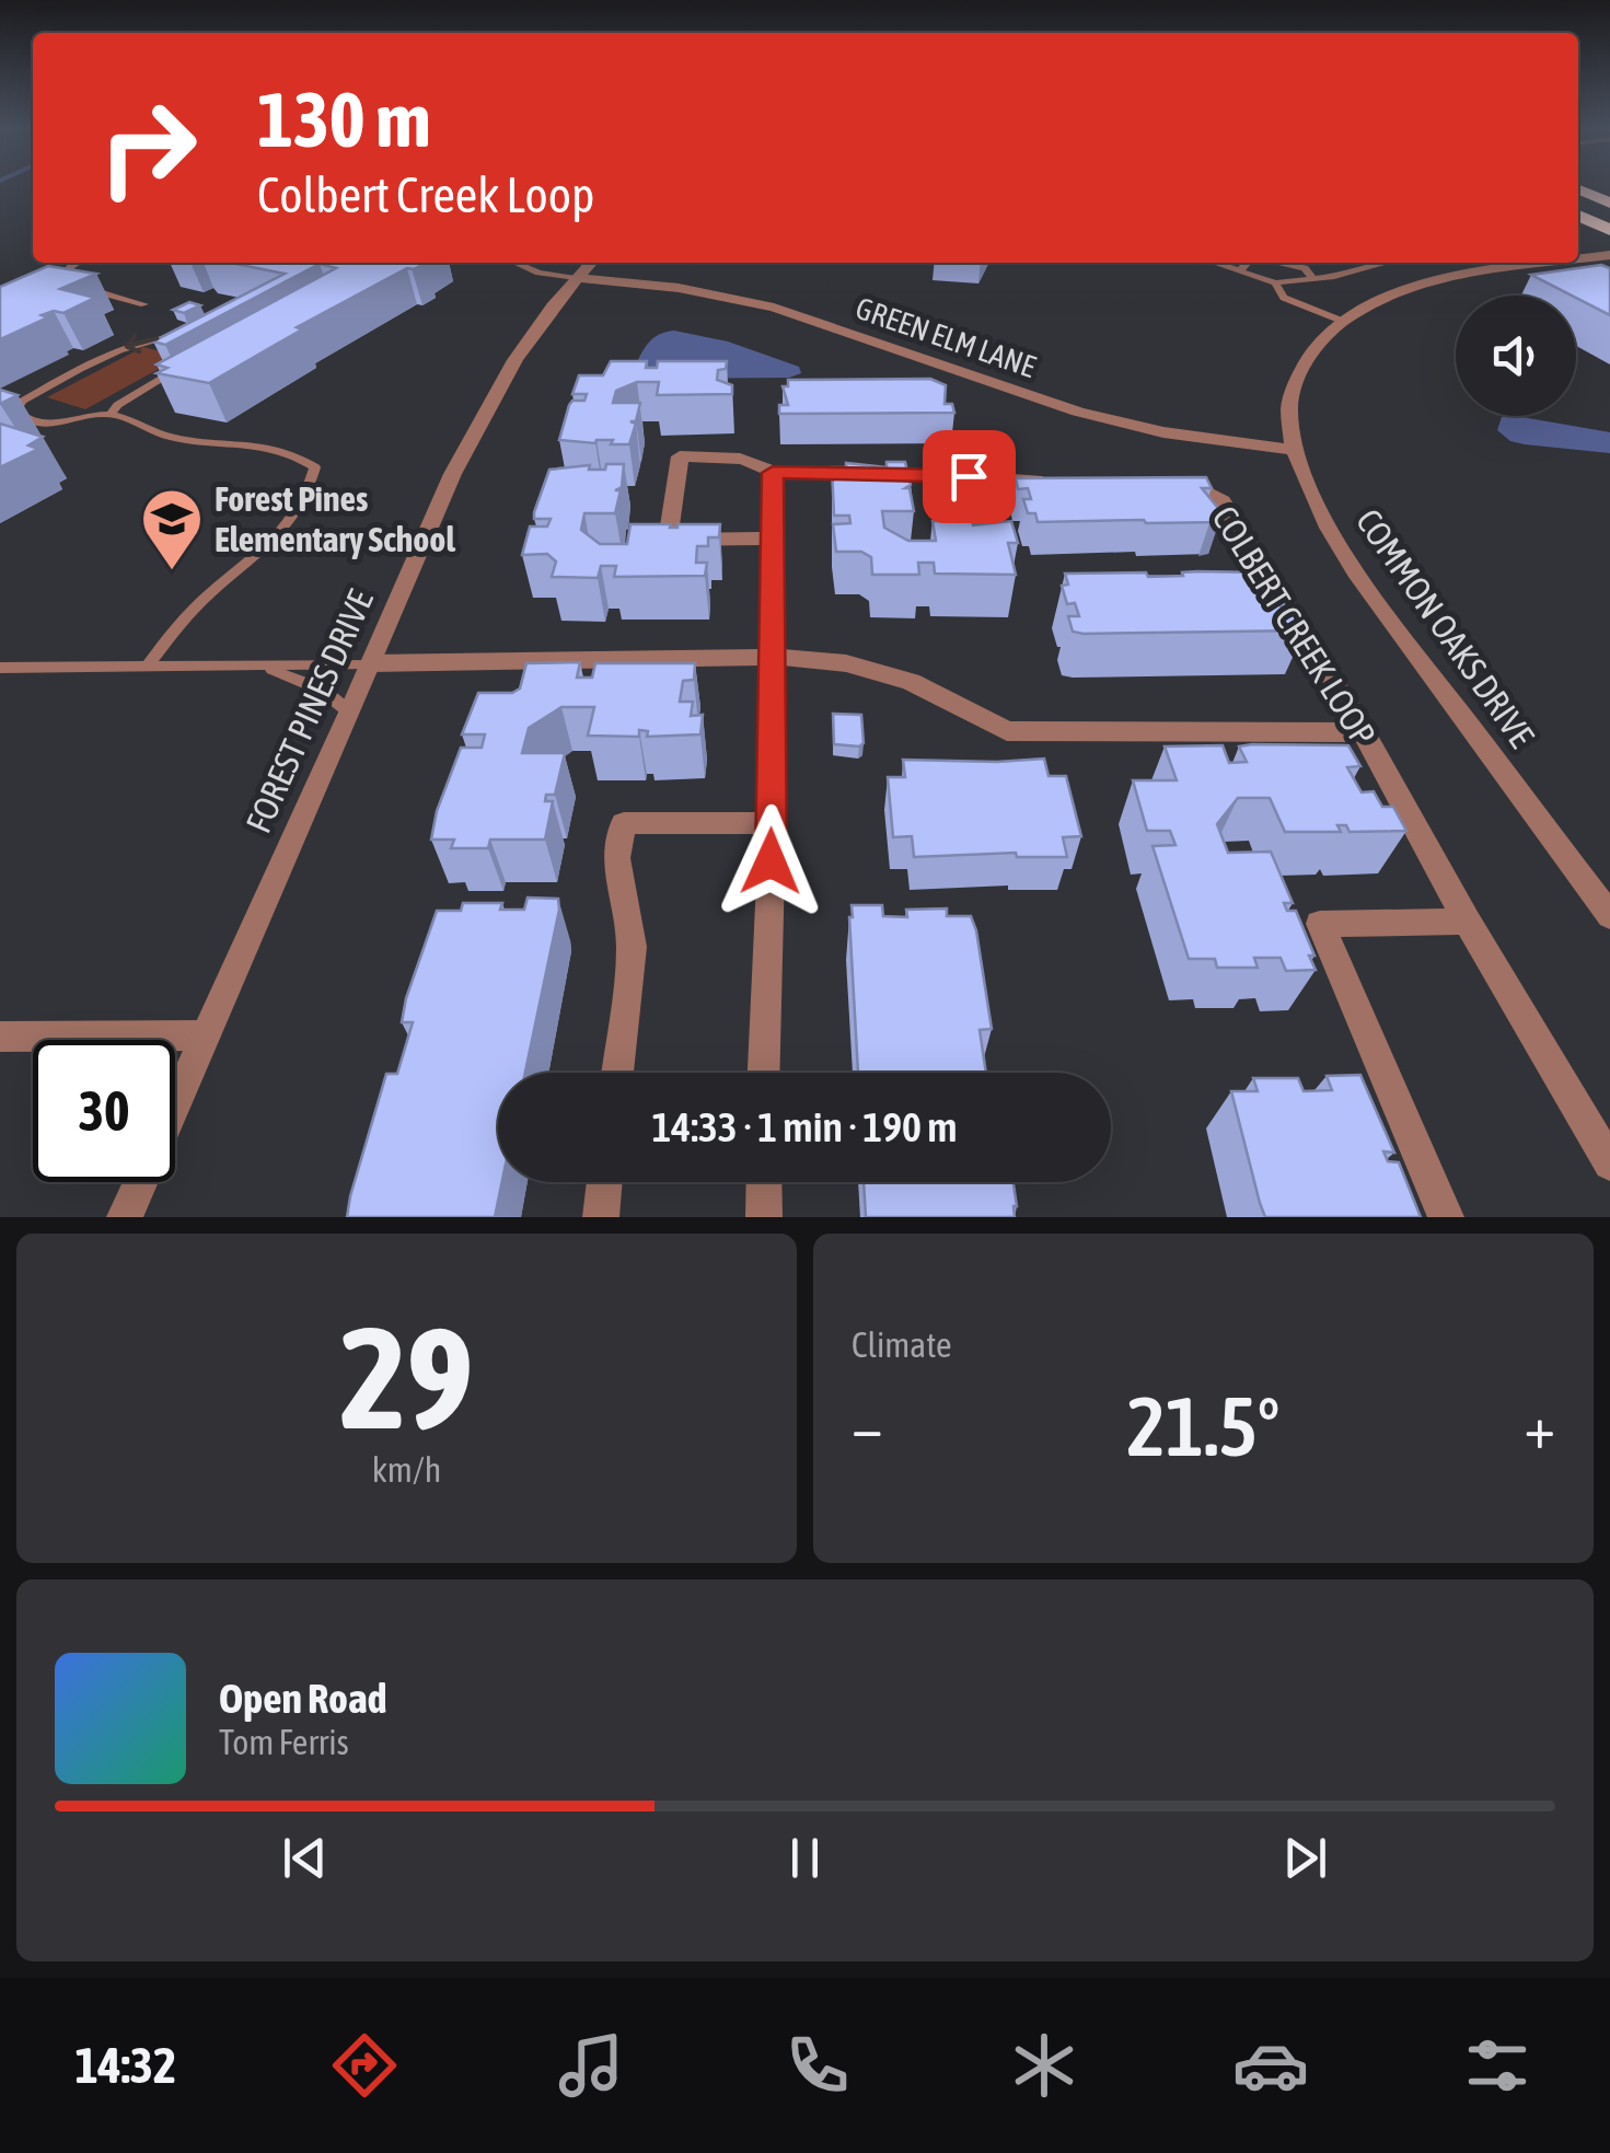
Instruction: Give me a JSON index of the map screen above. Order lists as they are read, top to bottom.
{
  "streets": {
    "street": [
      "GREEN ELM LANE",
      "COLBERT CREEK LOOP",
      "COMMON OAKS DRIVE",
      "FOREST PINES DRIVE"
    ]
  },
  "crossings": [
    ["GREEN ELM LANE", "COMMON OAKS DRIVE"],
    ["GREEN ELM LANE", "FOREST PINES DRIVE"]
  ],
  "places": {
    "school or university": ["Forest Pines Elementary School"]
  },
  "page": {
    "turn": ["130 m", "Colbert Creek Loop"],
    "limit": "30",
    "trip": "14:33 · 1 min · 190 m",
    "tile": [
      ["29", "km/h"],
      "Climate"
    ],
    "heat": ["−", "21.5°", "+"],
    "song": ["Open Road", "Tom Ferris"],
    "tabs": "14:32"
  }
}
